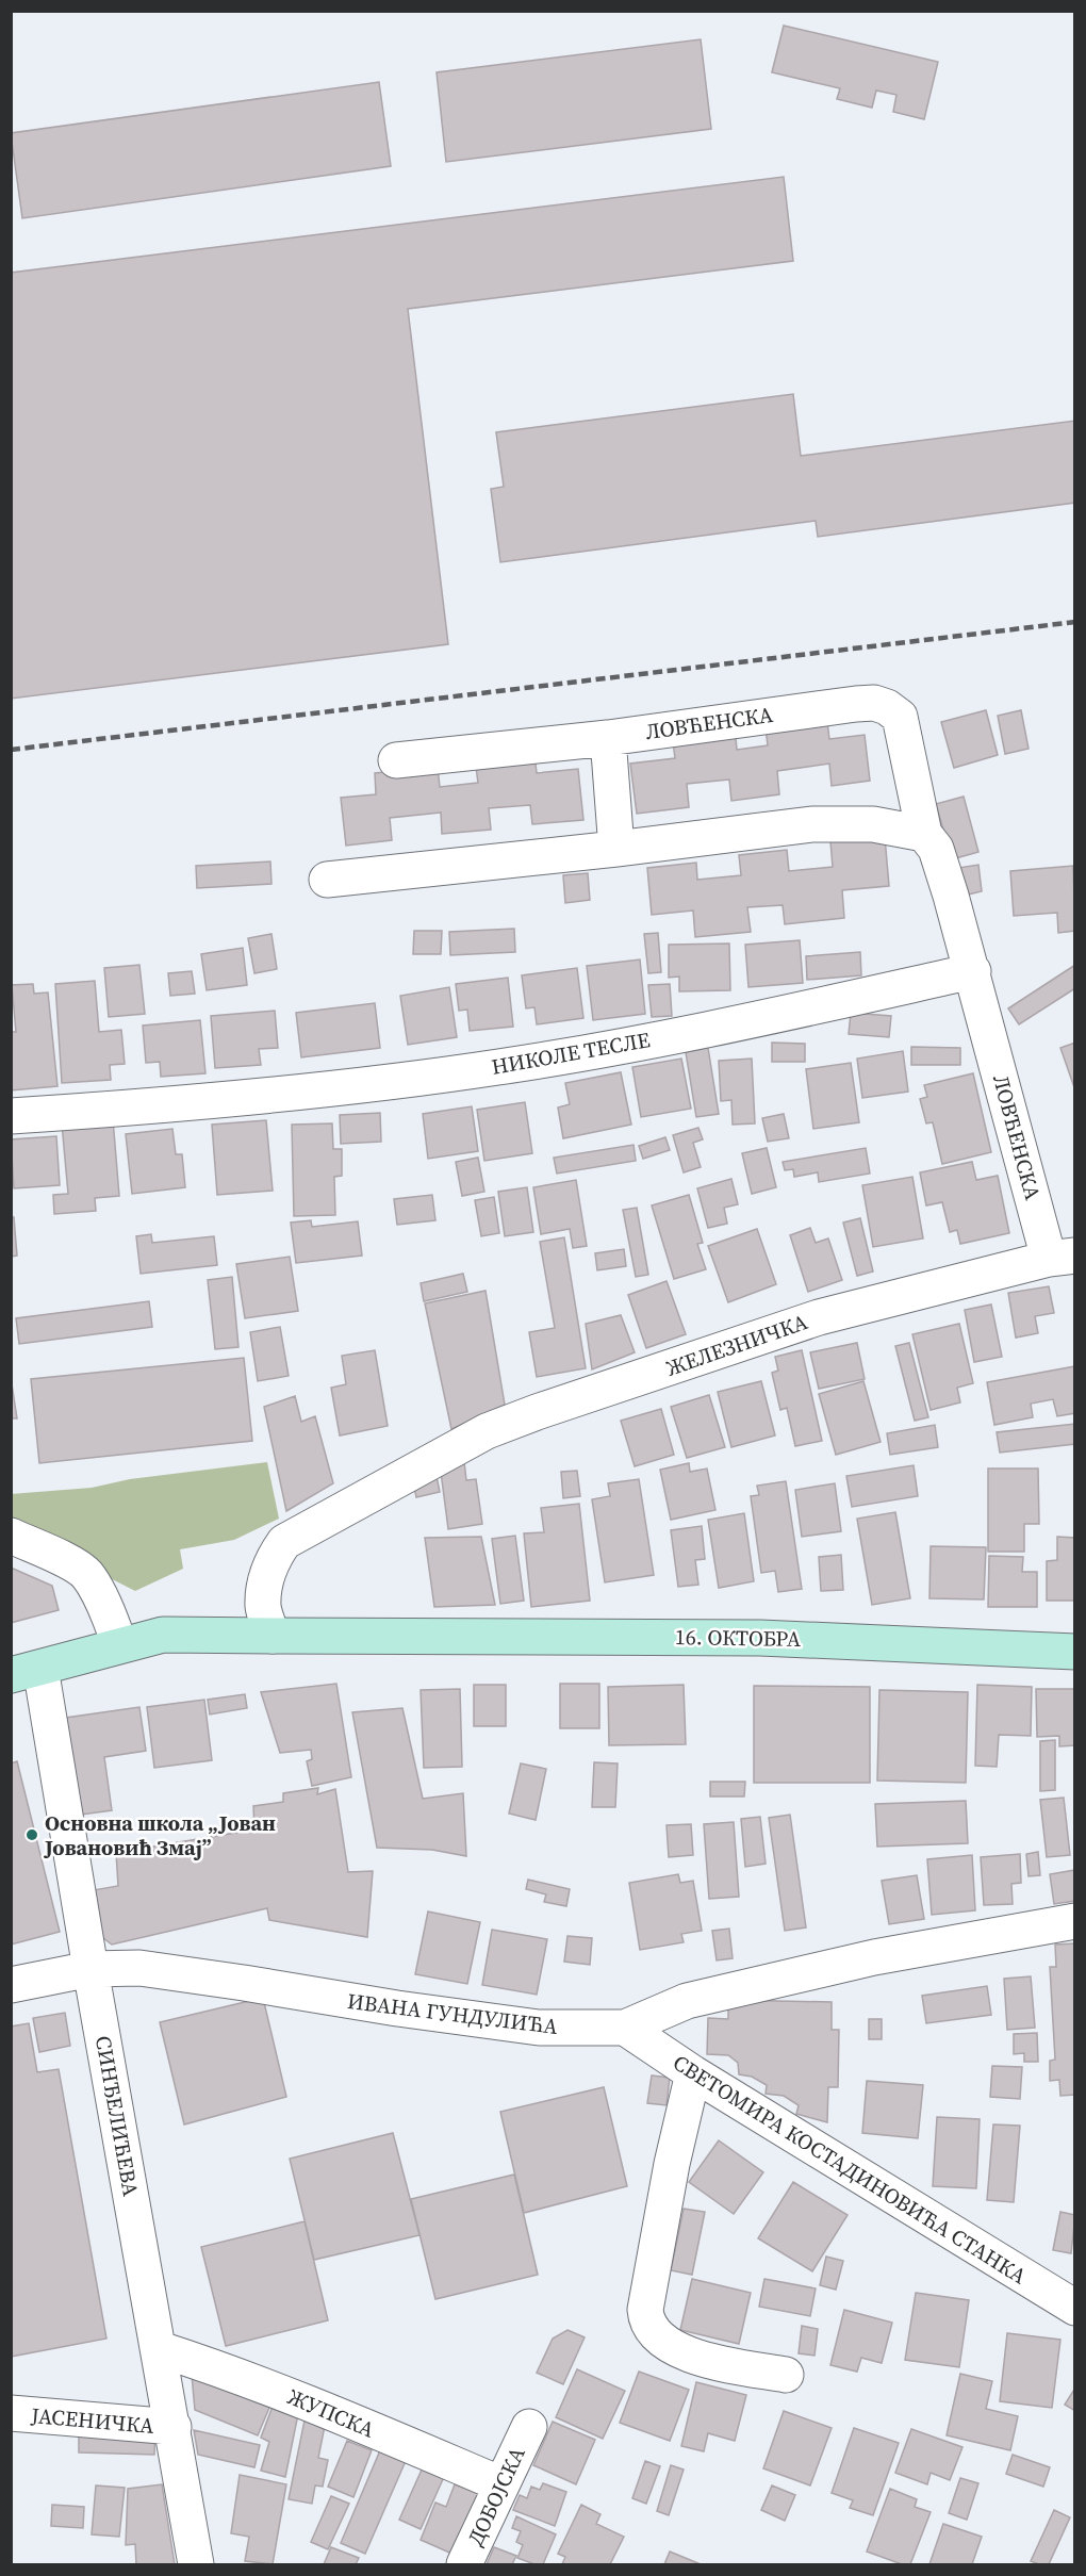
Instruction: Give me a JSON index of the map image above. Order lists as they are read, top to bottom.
{
  "streets": {
    "main road": ["16. ОКТОБРА"],
    "street": [
      "ЛОВЋЕНСКА",
      "НИКОЛЕ ТЕСЛЕ",
      "ЖЕЛЕЗНИЧКА",
      "ИВАНА ГУНДУЛИЋА",
      "СИНЂЕЛИЋЕВА",
      "СВЕТОМИРА КОСТАДИНОВИЋА СТАНКА",
      "ЖУПСКА",
      "ЈАСЕНИЧКА",
      "ДОБОЈСКА"
    ]
  },
  "crossings": [
    ["ЛОВЋЕНСКА", "НИКОЛЕ ТЕСЛЕ"],
    ["ЛОВЋЕНСКА", "ЖЕЛЕЗНИЧКА"],
    ["ЖЕЛЕЗНИЧКА", "16. ОКТОБРА"],
    ["16. ОКТОБРА", "СИНЂЕЛИЋЕВА"],
    ["ИВАНА ГУНДУЛИЋА", "СИНЂЕЛИЋЕВА"],
    ["ИВАНА ГУНДУЛИЋА", "СВЕТОМИРА КОСТАДИНОВИЋА СТАНКА"],
    ["СИНЂЕЛИЋЕВА", "ЖУПСКА"],
    ["СИНЂЕЛИЋЕВА", "ЈАСЕНИЧКА"],
    ["ЖУПСКА", "ДОБОЈСКА"]
  ],
  "places": ["Основна школа „Јован Јовановић Змај”"]
}
